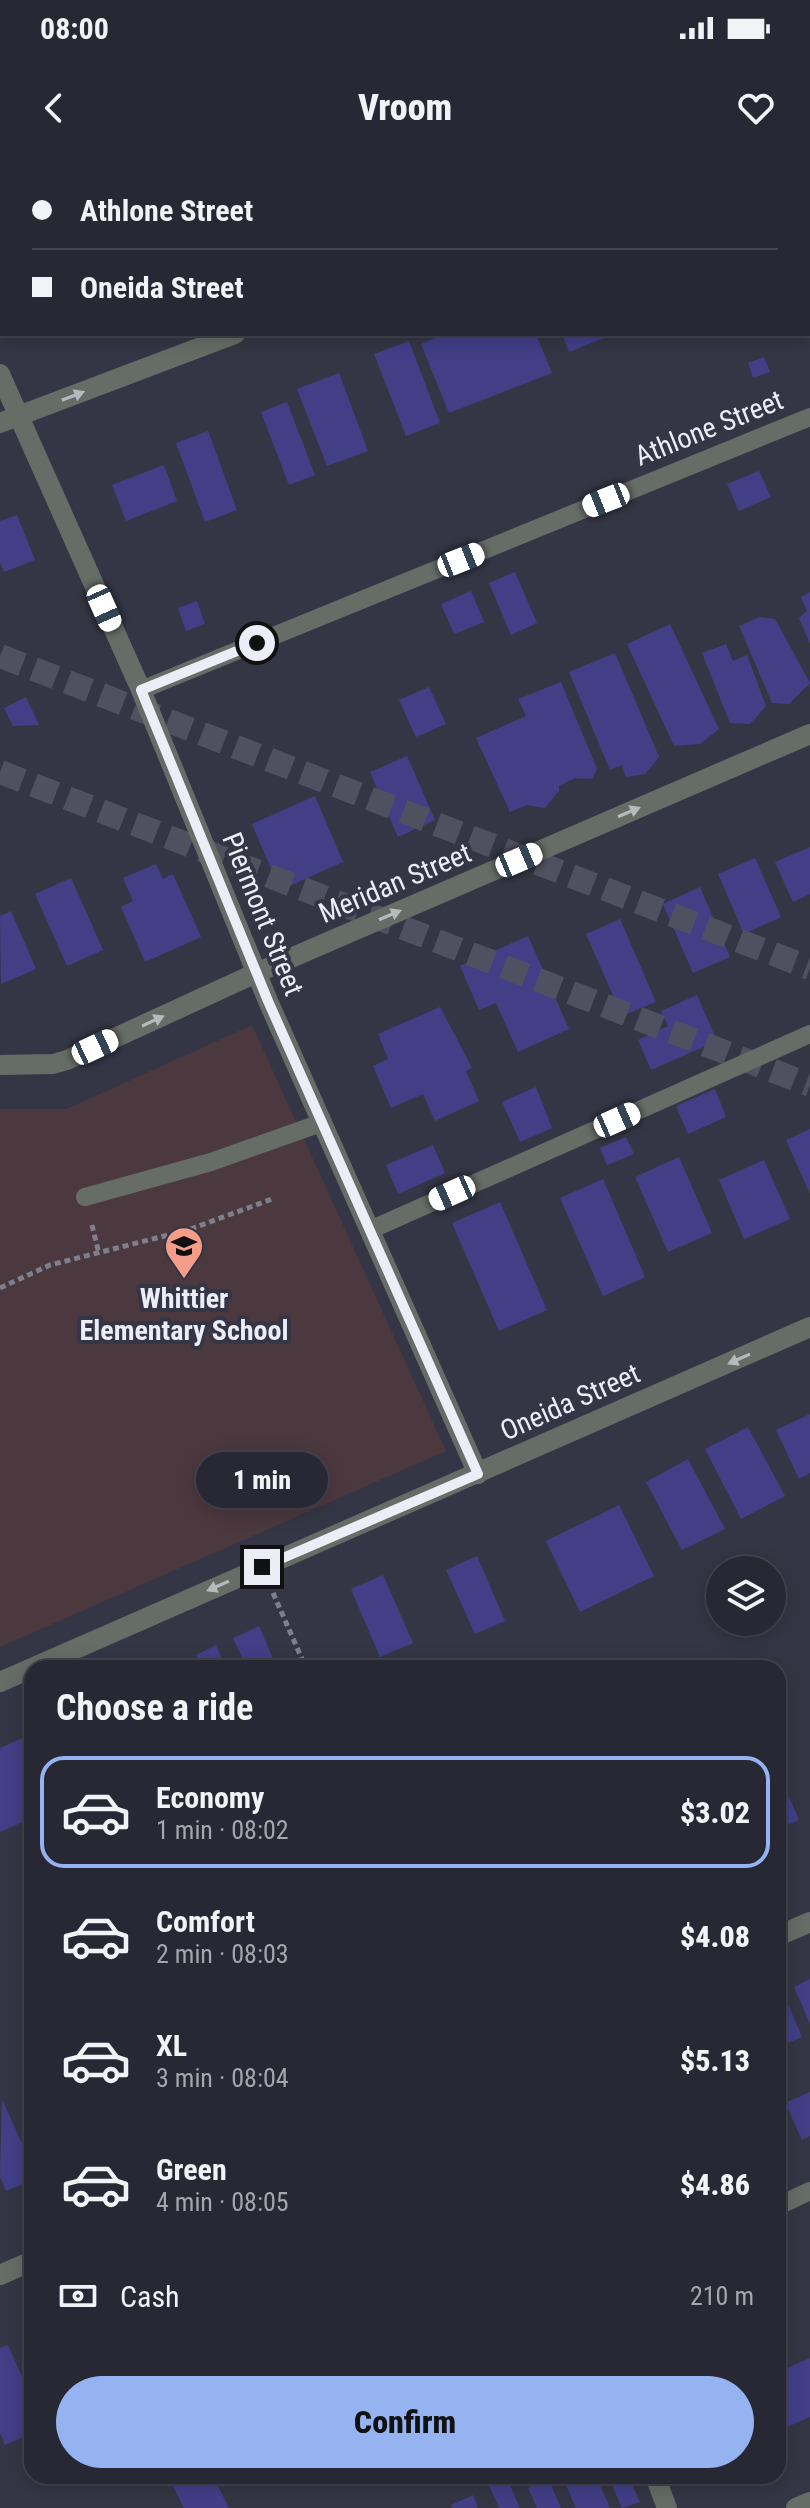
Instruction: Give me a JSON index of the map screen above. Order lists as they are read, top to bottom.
{
  "streets": {
    "street": ["Meridan Street", "Piermont Street", "Oneida Street"],
    "lane": ["Athlone Street"]
  },
  "crossings": [
    ["Athlone Street", "Piermont Street"],
    ["Meridan Street", "Piermont Street"],
    ["Piermont Street", "Oneida Street"]
  ],
  "one_way": ["Meridan Street", "Oneida Street"],
  "places": {
    "school or university": ["Whittier Elementary School"]
  },
  "page": {
    "status": "08:00",
    "header": "Vroom",
    "banner": ["Athlone Street", "Oneida Street"],
    "bubble": "1 min",
    "heading": "Choose a ride",
    "list": [
      {
        "name": "Economy",
        "note": "1 min · 08:02",
        "value": "$3.02"
      },
      {
        "name": "Comfort",
        "note": "2 min · 08:03",
        "value": "$4.08"
      },
      {
        "name": "XL",
        "note": "3 min · 08:04",
        "value": "$5.13"
      },
      {
        "name": "Green",
        "note": "4 min · 08:05",
        "value": "$4.86"
      }
    ],
    "pay": ["Cash", "210 m"],
    "buttons": "Confirm"
  }
}
